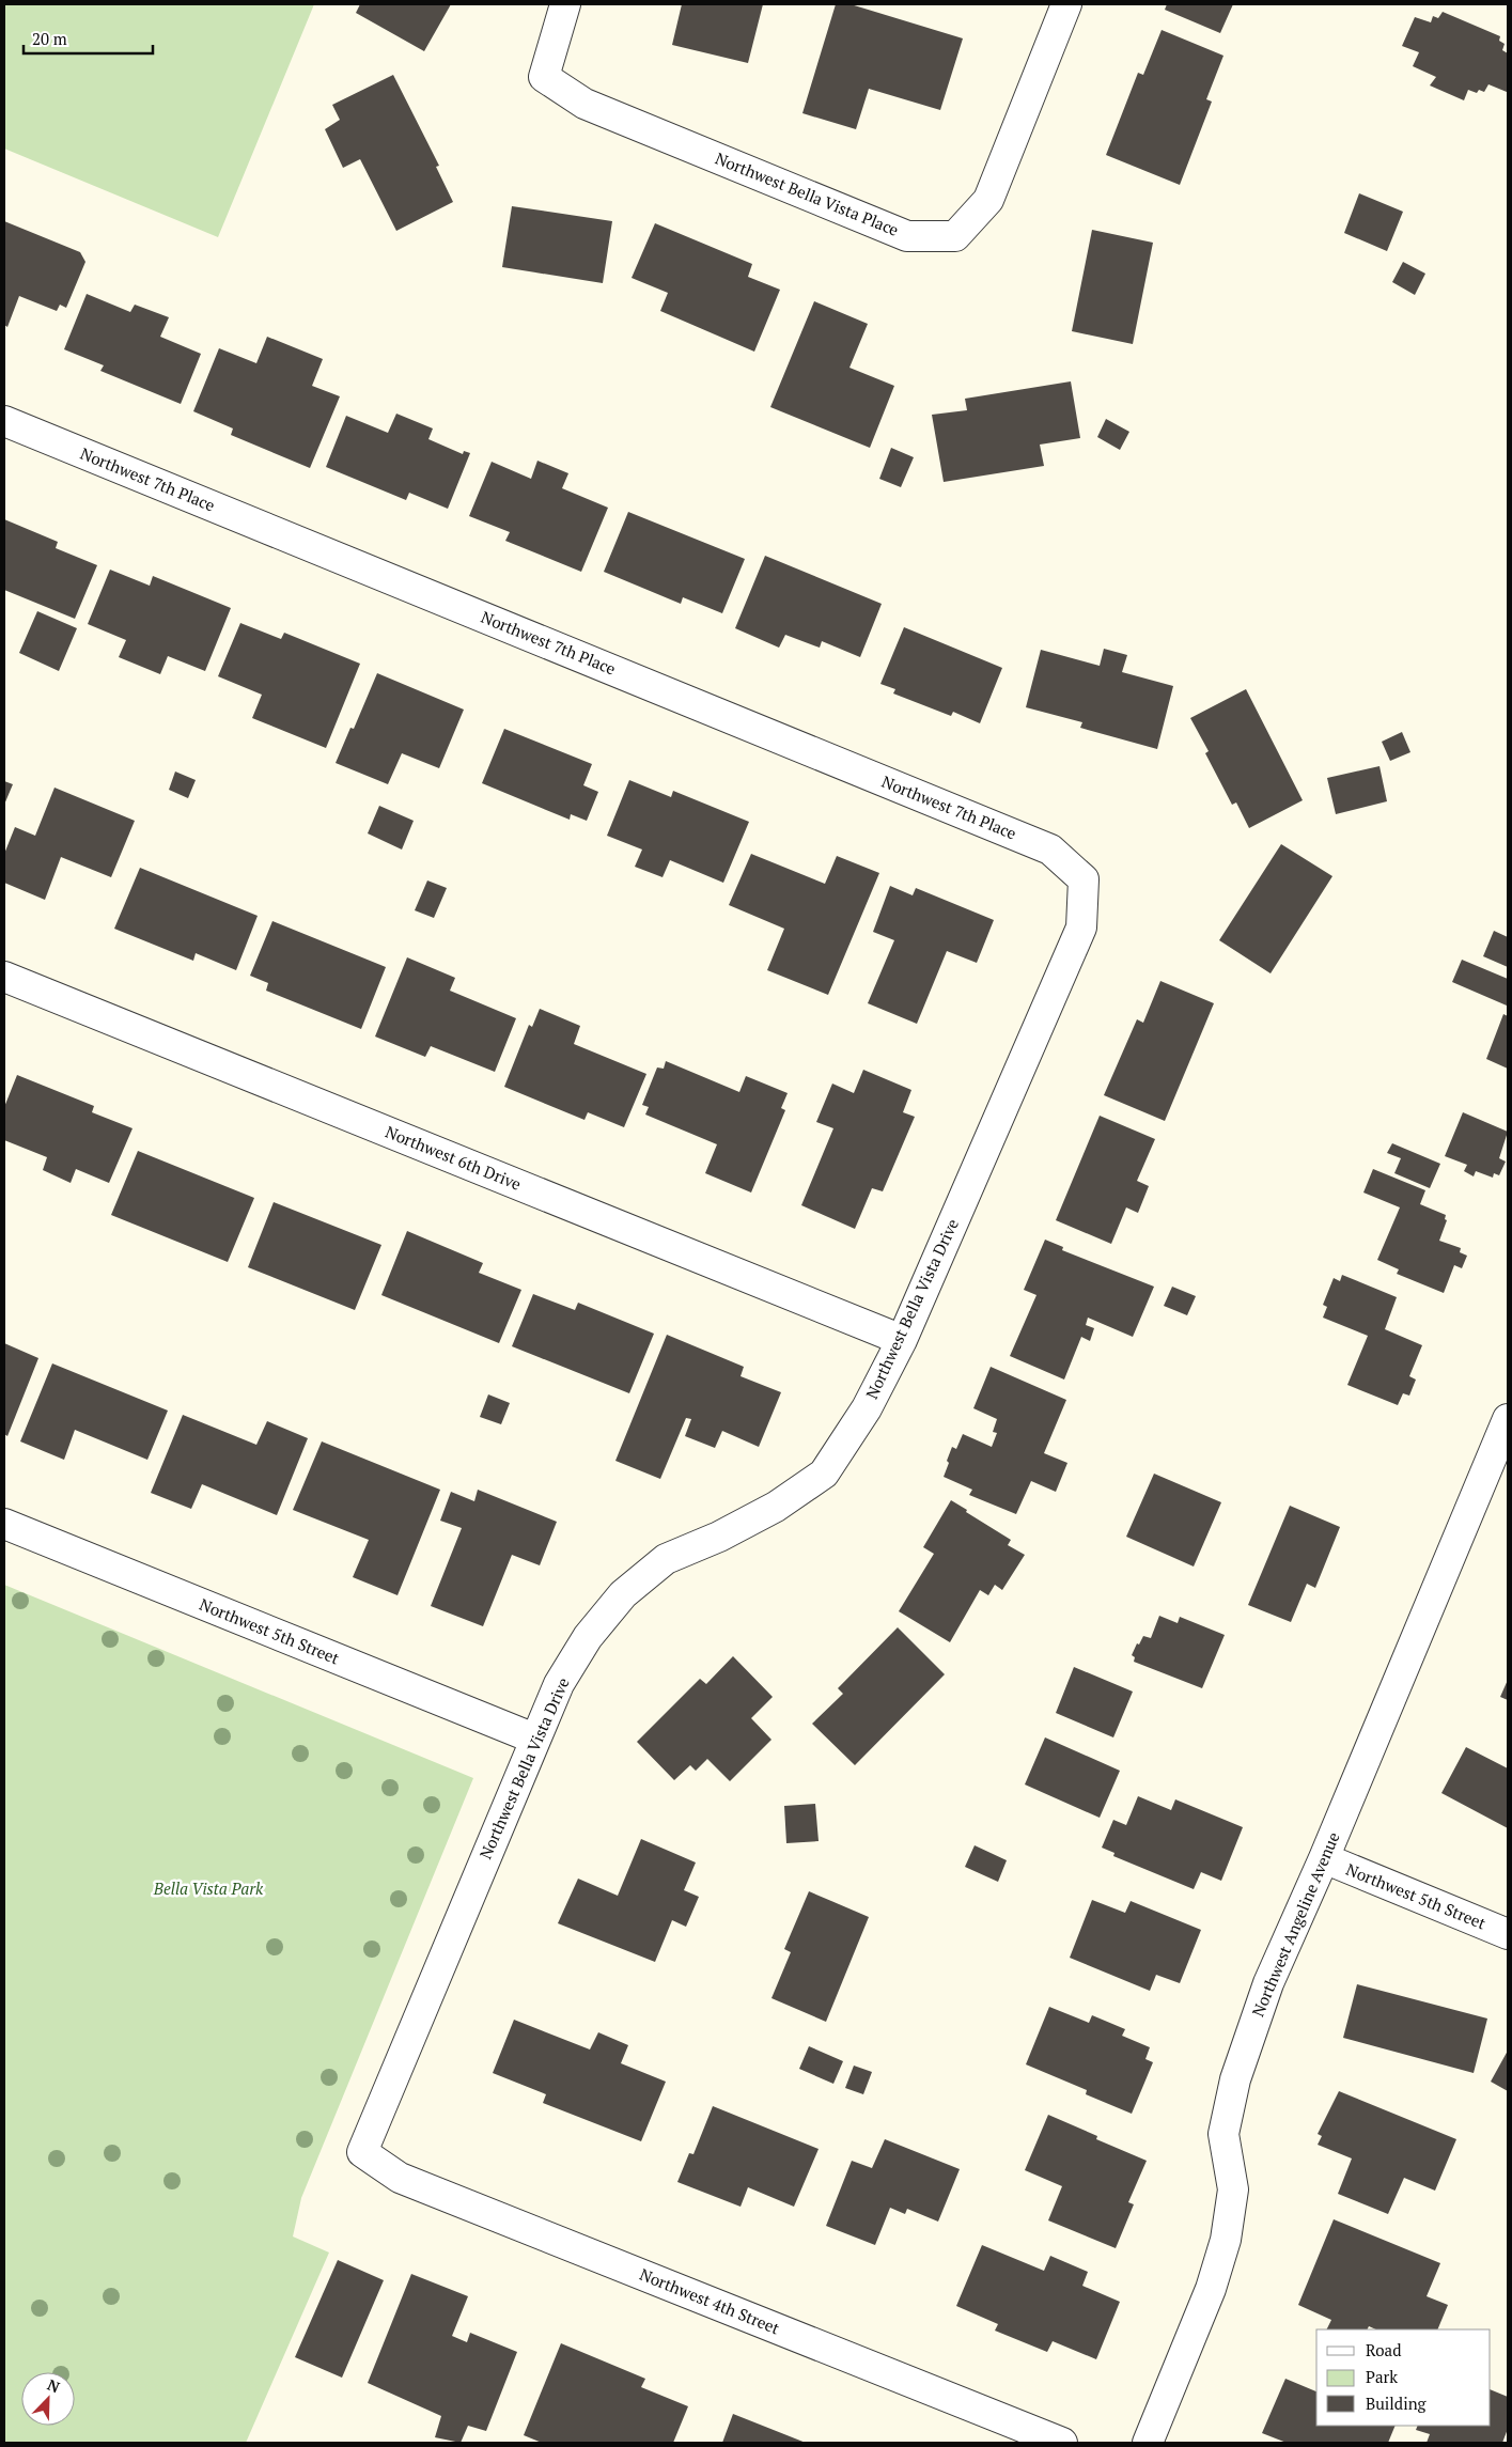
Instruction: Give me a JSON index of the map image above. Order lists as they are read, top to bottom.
{
  "streets": {
    "street": [
      "Northwest Bella Vista Place",
      "Northwest 7th Place",
      "Northwest 6th Drive",
      "Northwest Bella Vista Drive",
      "Northwest 5th Street",
      "Northwest Angeline Avenue",
      "Northwest 4th Street"
    ]
  },
  "crossings": [
    ["Northwest 7th Place", "Northwest Bella Vista Drive"],
    ["Northwest 6th Drive", "Northwest Bella Vista Drive"],
    ["Northwest Bella Vista Drive", "Northwest 5th Street"],
    ["Northwest Bella Vista Drive", "Northwest 4th Street"],
    ["Northwest 5th Street", "Northwest Angeline Avenue"]
  ],
  "parks": ["Bella Vista Park"],
  "legend": ["Road", "Park", "Building"],
  "scale_bar": "20 m",
  "north": "top right"
}
